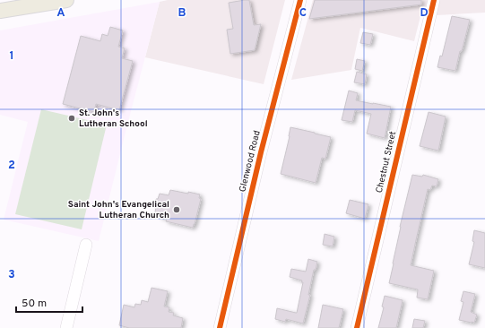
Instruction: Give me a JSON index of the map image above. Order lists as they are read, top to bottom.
{
  "streets": {
    "street": ["Glenwood Road", "Chestnut Street"]
  },
  "places": ["St. John's Lutheran School", "Saint John's Evangelical Lutheran Church"],
  "scale_bar": "50 m",
  "grid": {
    "columns": [
      "A",
      "B",
      "C",
      "D"
    ],
    "rows": ["1", "2", "3"]
  }
}
